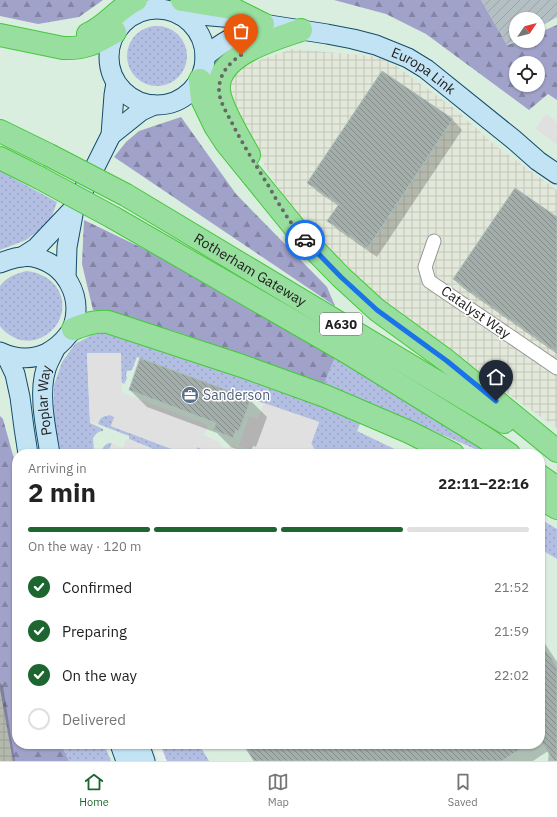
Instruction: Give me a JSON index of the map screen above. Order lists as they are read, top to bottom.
{
  "streets": {
    "highway": ["Rotherham Gateway", "A630"],
    "main road": ["Europa Link", "Poplar Way"],
    "street": ["Catalyst Way"]
  },
  "places": {
    "office": ["Sanderson"]
  },
  "north": "top right",
  "page": {
    "heading": ["2 min", "Arriving in", "22:11–22:16"],
    "bar": "On the way · 120 m",
    "list": [
      ["Confirmed", "21:52"],
      ["Preparing", "21:59"],
      ["On the way", "22:02"],
      "Delivered"
    ],
    "tabs": ["Home", "Map", "Saved"]
  }
}
